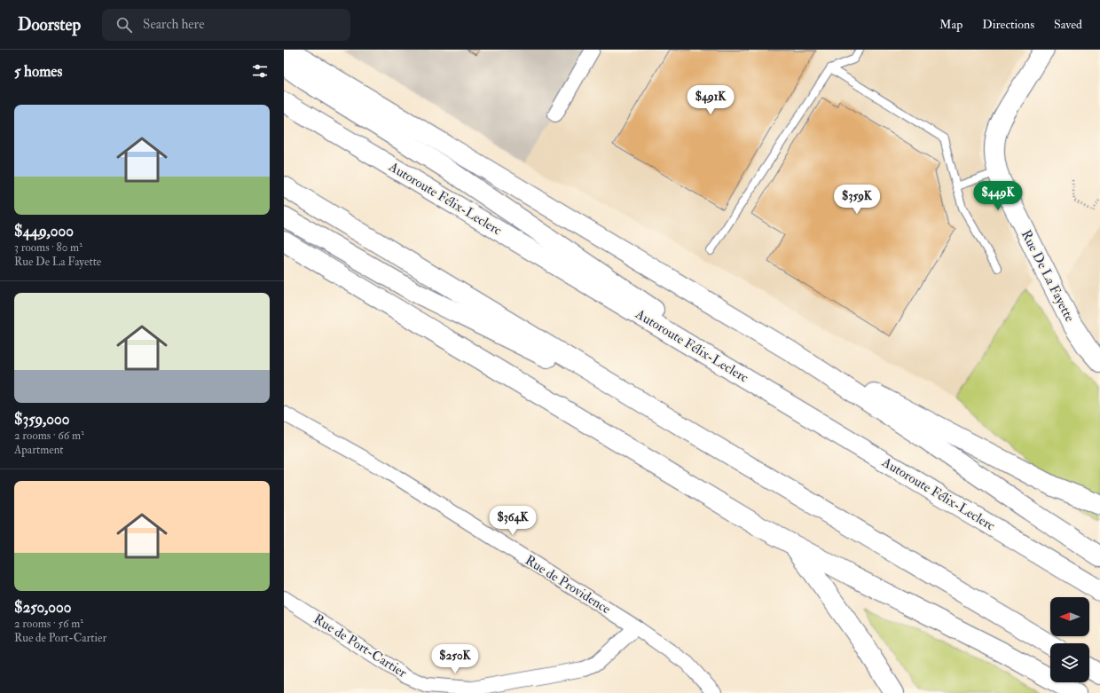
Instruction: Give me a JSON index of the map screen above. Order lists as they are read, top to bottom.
{
  "streets": {
    "main road": ["Autoroute Félix-Leclerc", "Rue De La Fayette"],
    "street": ["Rue de Providence", "Rue de Port-Cartier"]
  },
  "crossings": [
    ["Rue de Providence", "Rue de Port-Cartier"]
  ],
  "north": "left",
  "page": {
    "header": "Doorstep",
    "search": "Search here",
    "nav": ["Map", "Directions", "Saved"],
    "heading": "5 homes",
    "price": [
      "$491K",
      "$449K",
      "$359K",
      "$364K",
      "$250K"
    ],
    "list": [
      {
        "name": "$449,000",
        "note": "3 rooms · 80 m² · Rue De La Fayette"
      },
      {
        "name": "$359,000",
        "note": "2 rooms · 66 m² · Apartment"
      },
      {
        "name": "$250,000",
        "note": "2 rooms · 56 m² · Rue de Port-Cartier"
      }
    ]
  }
}
